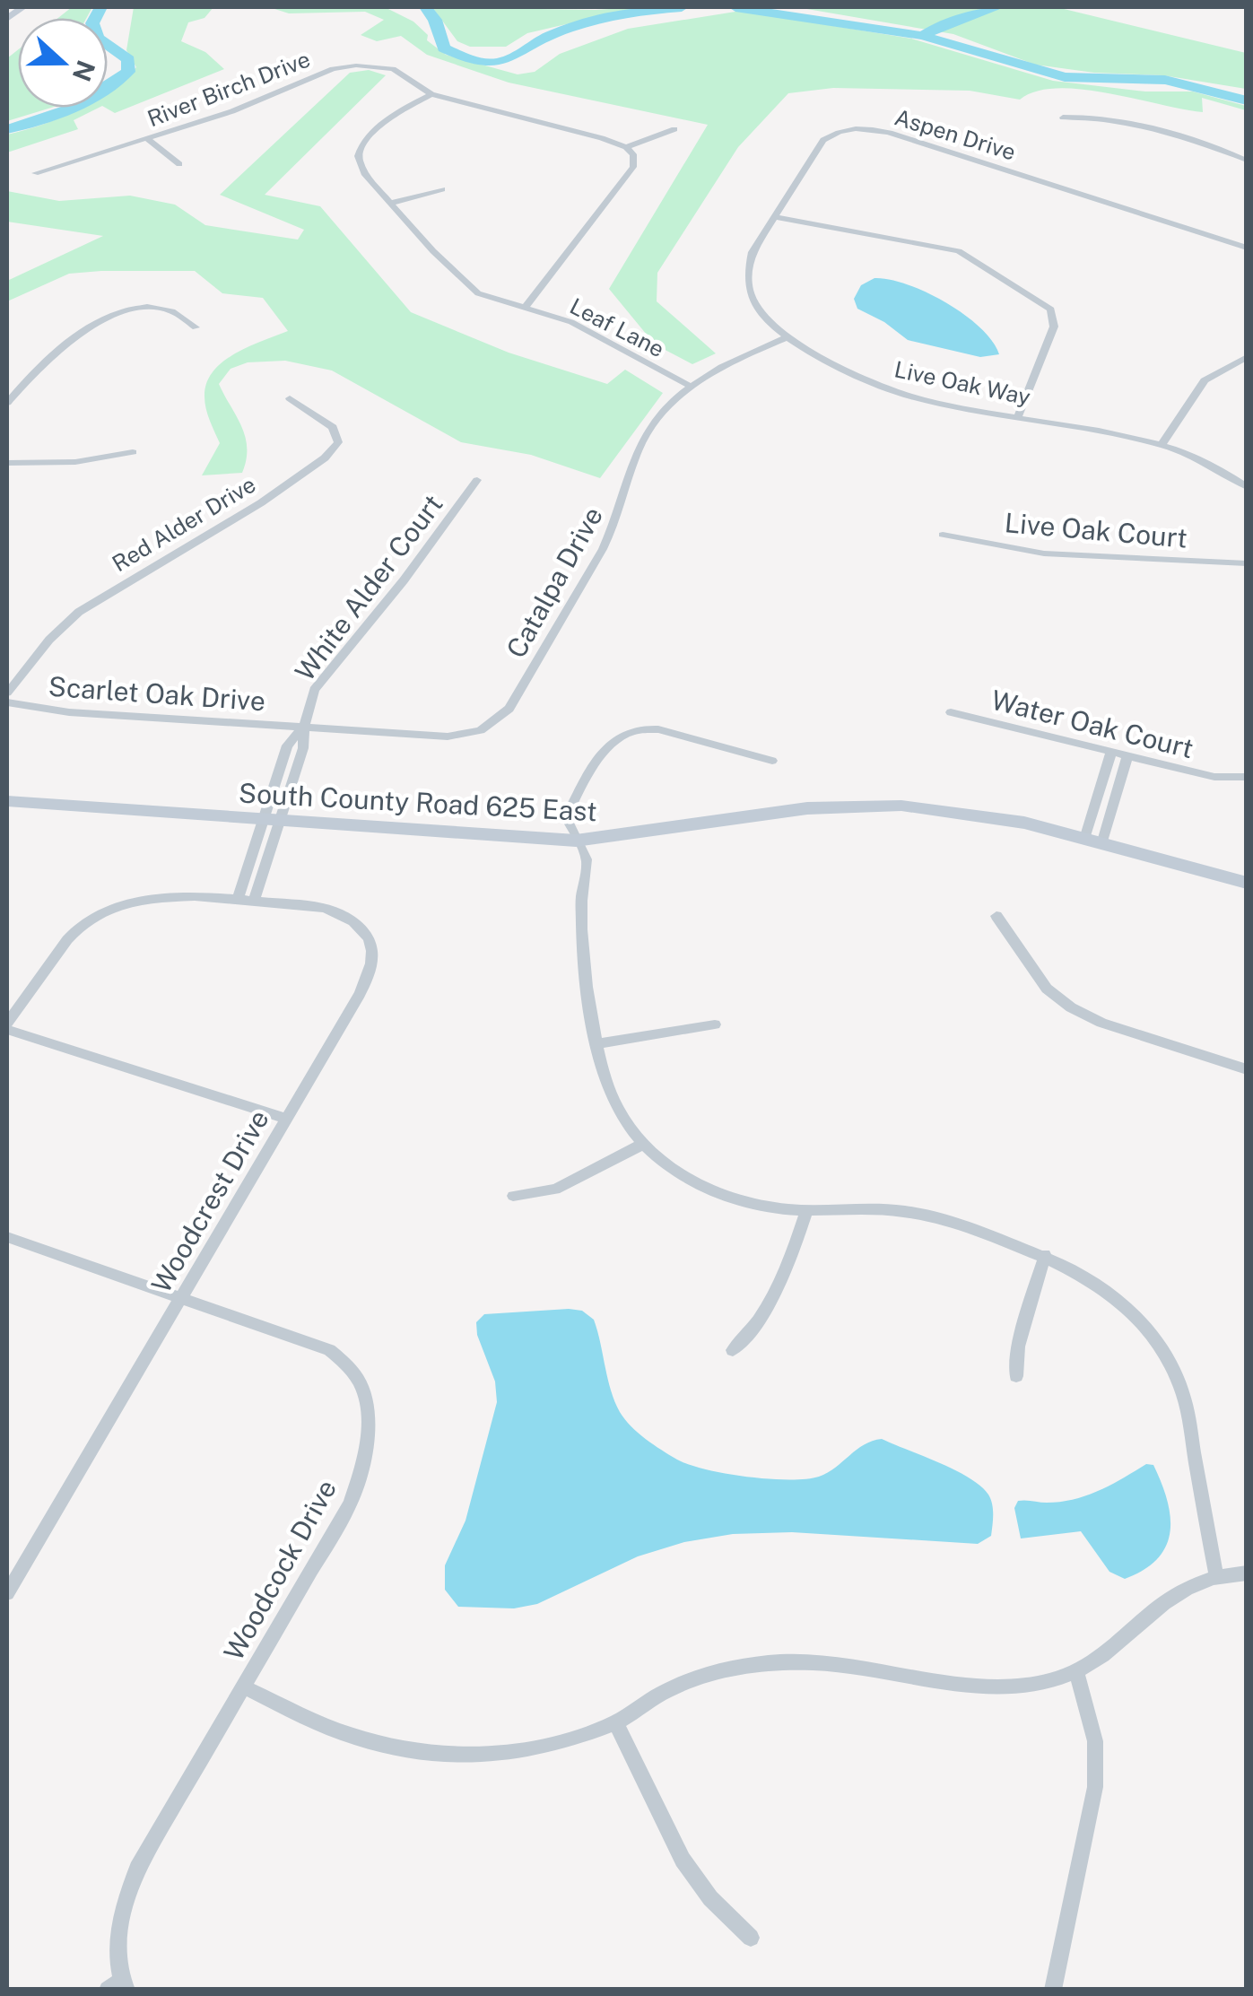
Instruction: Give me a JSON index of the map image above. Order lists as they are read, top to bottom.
{
  "streets": {
    "street": [
      "River Birch Drive",
      "Aspen Drive",
      "Leaf Lane",
      "Live Oak Way",
      "Red Alder Drive",
      "Live Oak Court",
      "Catalpa Drive",
      "White Alder Court",
      "Scarlet Oak Drive",
      "Water Oak Court",
      "South County Road 625 East",
      "Woodcrest Drive",
      "Woodcock Drive"
    ]
  },
  "crossings": [
    ["River Birch Drive", "Leaf Lane"],
    ["Aspen Drive", "Live Oak Way"],
    ["Aspen Drive", "Catalpa Drive"],
    ["Leaf Lane", "Catalpa Drive"],
    ["Live Oak Way", "Catalpa Drive"],
    ["Catalpa Drive", "White Alder Court"],
    ["Catalpa Drive", "Scarlet Oak Drive"],
    ["White Alder Court", "Scarlet Oak Drive"],
    ["White Alder Court", "South County Road 625 East"],
    ["Woodcrest Drive", "Woodcock Drive"]
  ],
  "north": "right"
}
